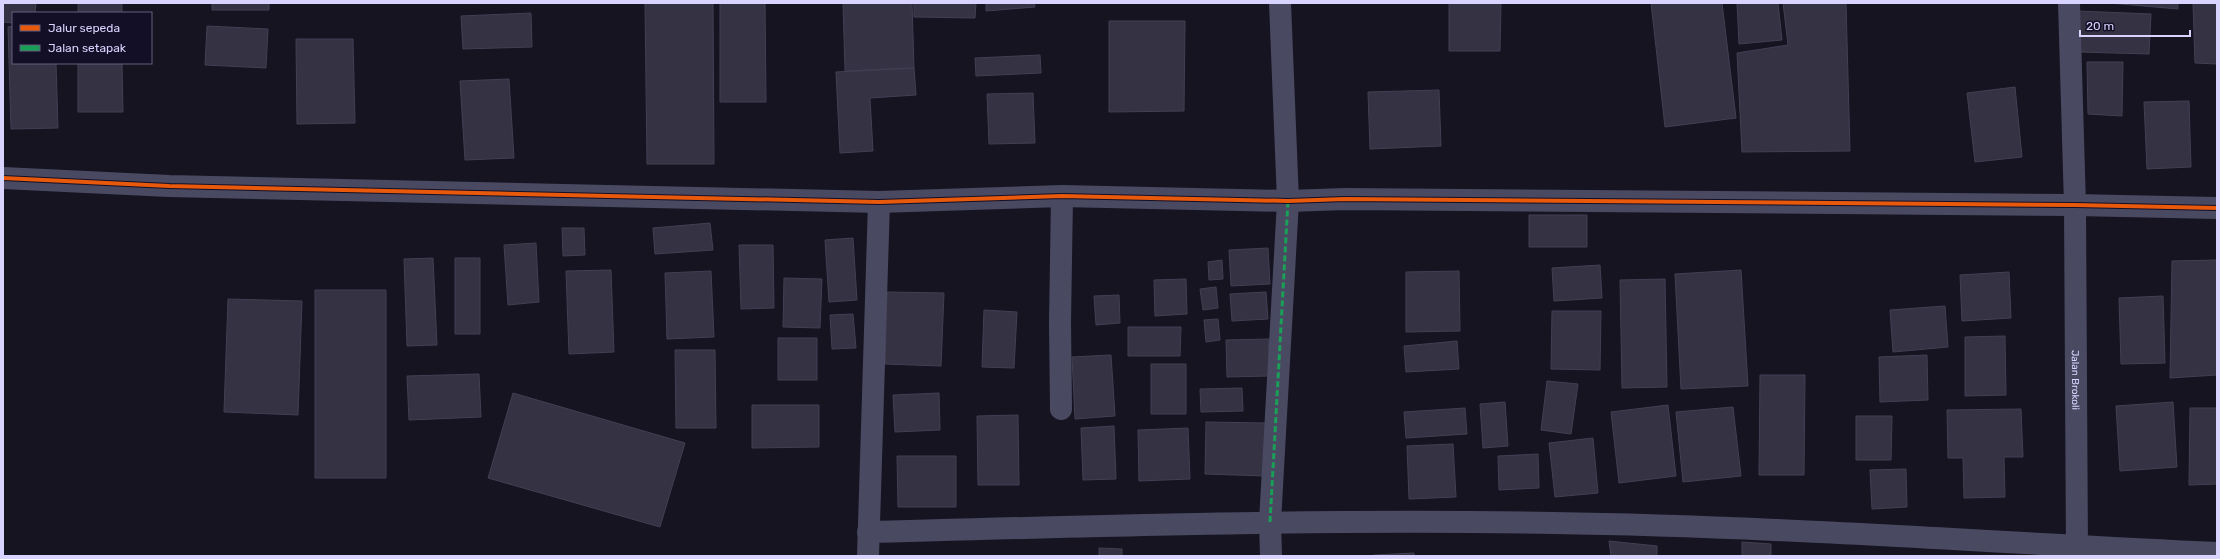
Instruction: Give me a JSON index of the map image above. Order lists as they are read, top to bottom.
{
  "streets": {
    "street": ["Jalan Brokoli"]
  },
  "legend": ["Jalur sepeda", "Jalan setapak"],
  "scale_bar": "20 m"
}
